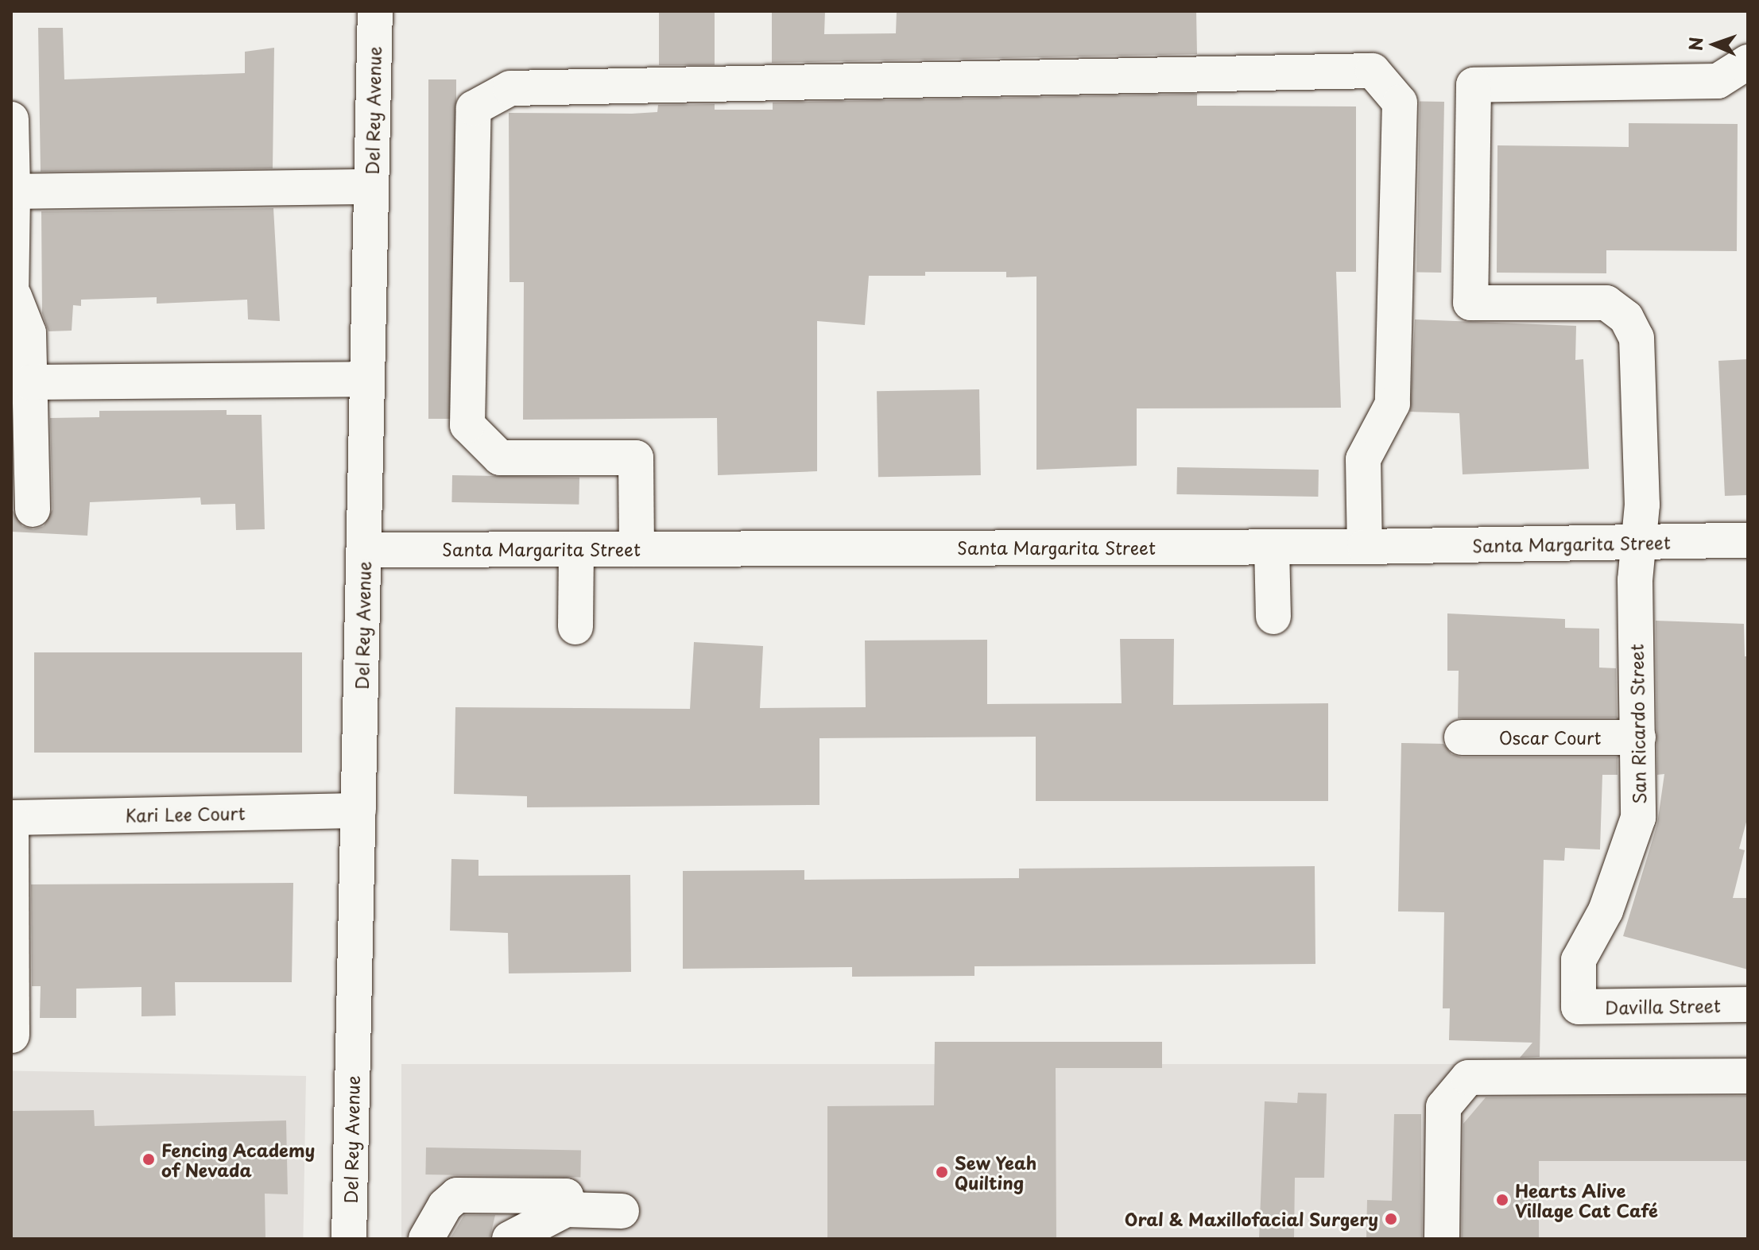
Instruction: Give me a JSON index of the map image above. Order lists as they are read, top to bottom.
{
  "streets": {
    "street": [
      "Del Rey Avenue",
      "Santa Margarita Street",
      "San Ricardo Street",
      "Oscar Court",
      "Kari Lee Court",
      "Davilla Street"
    ]
  },
  "crossings": [
    ["Del Rey Avenue", "Santa Margarita Street"],
    ["Del Rey Avenue", "Kari Lee Court"],
    ["Santa Margarita Street", "San Ricardo Street"],
    ["San Ricardo Street", "Oscar Court"],
    ["San Ricardo Street", "Davilla Street"]
  ],
  "places": [
    "Fencing Academy of Nevada",
    "Sew Yeah Quilting",
    "Hearts Alive Village Cat Café",
    "Oral & Maxillofacial Surgery"
  ],
  "north": "left"
}
